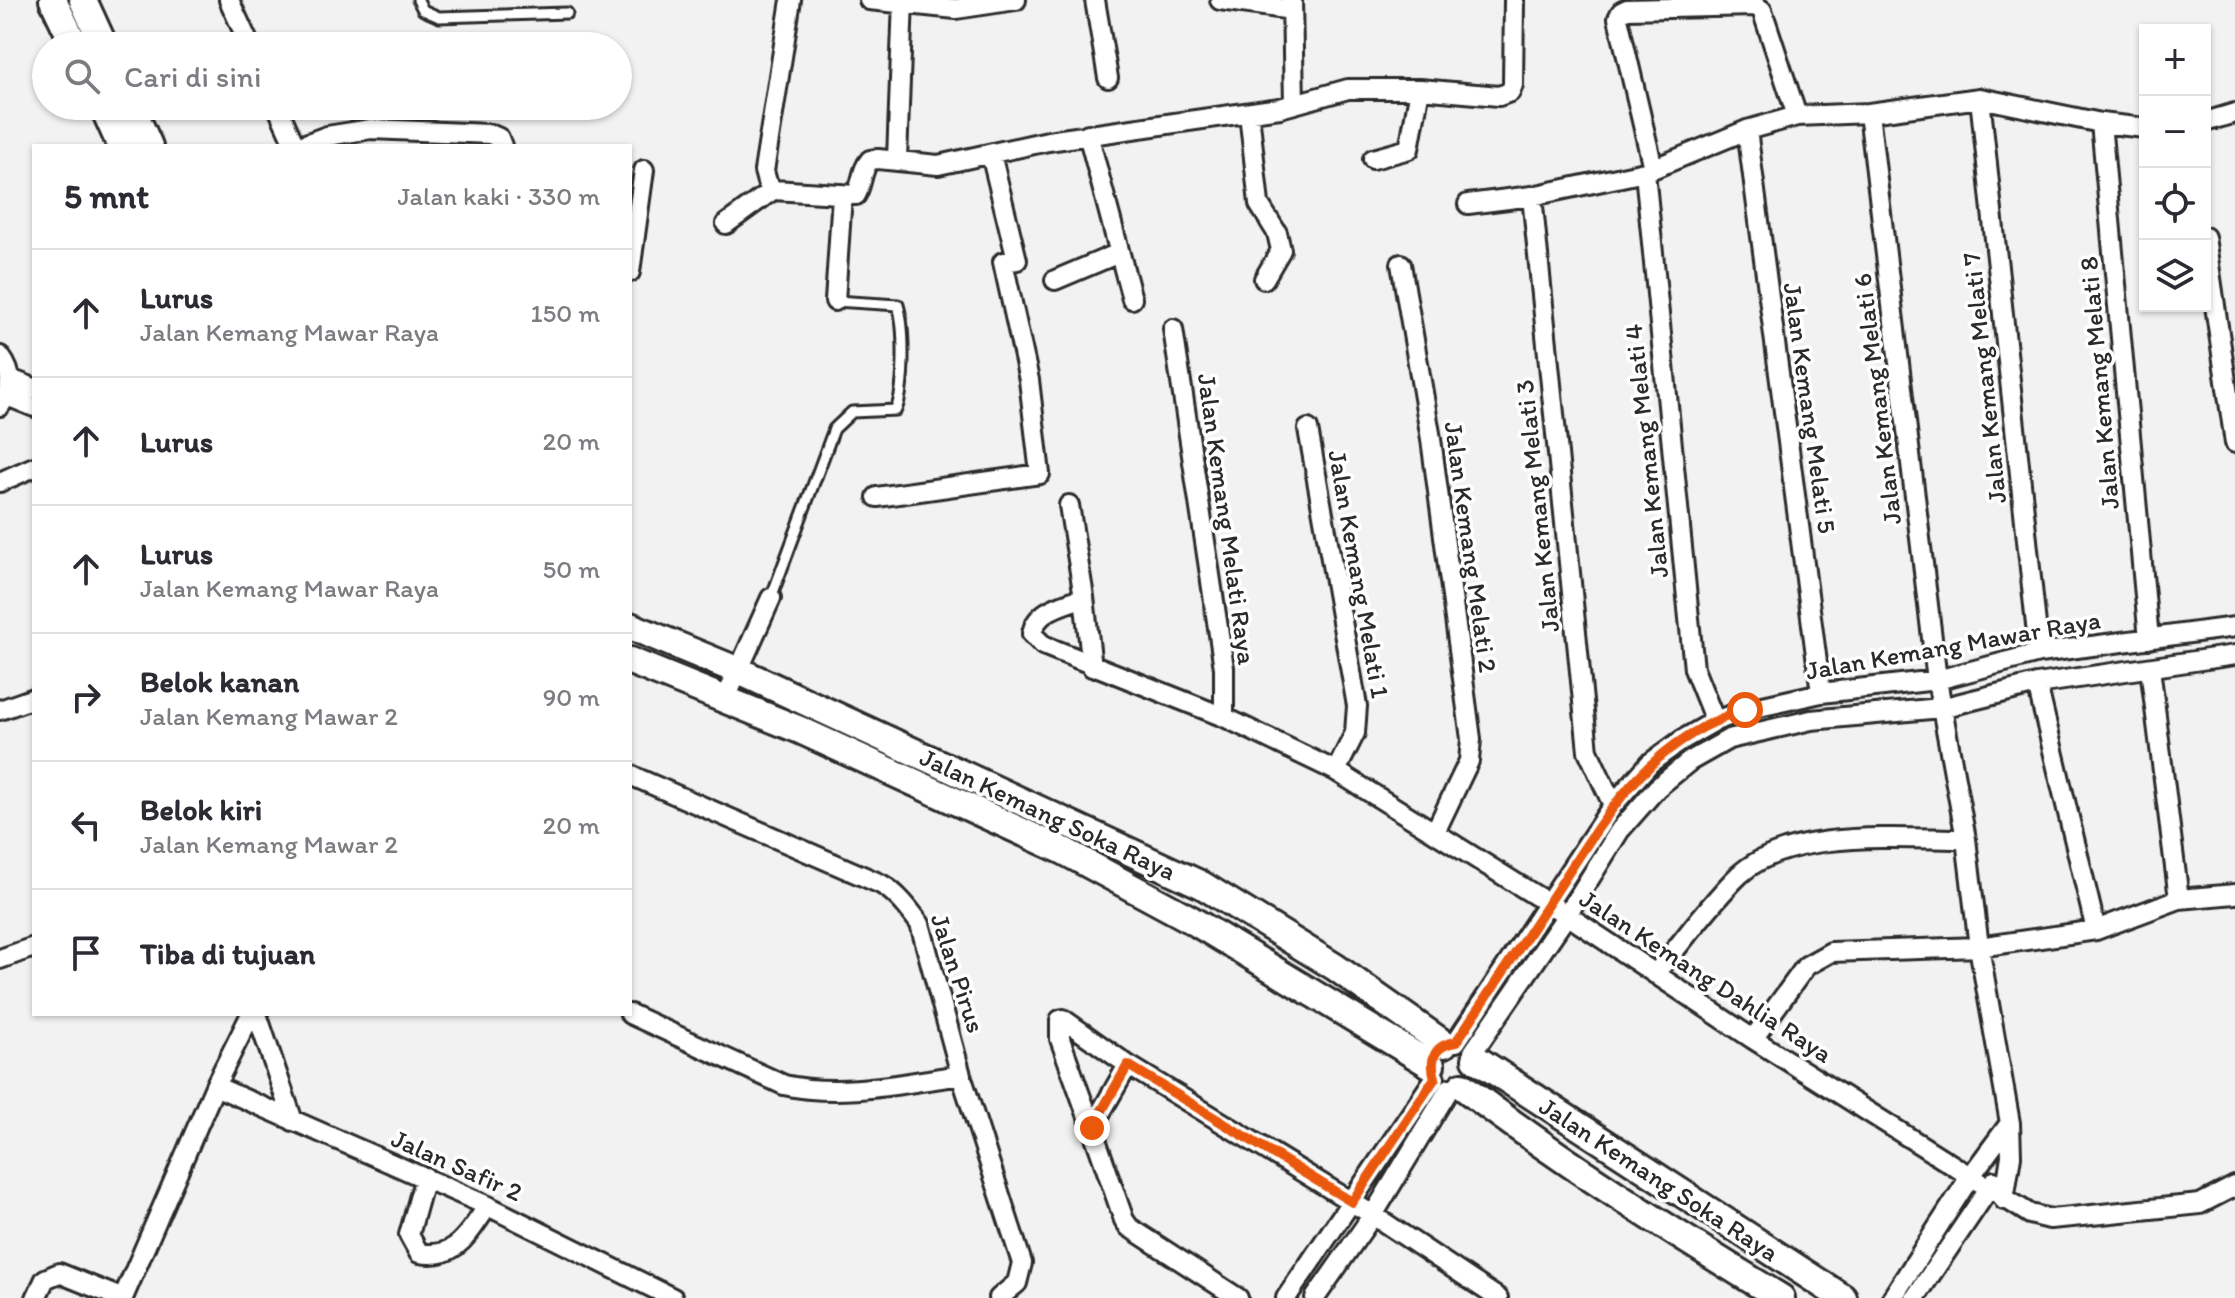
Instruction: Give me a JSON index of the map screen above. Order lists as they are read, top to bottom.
{
  "streets": {
    "street": [
      "Jalan Kemang Melati 7",
      "Jalan Kemang Melati 8",
      "Jalan Kemang Melati 6",
      "Jalan Kemang Melati 5",
      "Jalan Kemang Melati 4",
      "Jalan Kemang Melati 3",
      "Jalan Kemang Melati Raya",
      "Jalan Kemang Melati 2",
      "Jalan Kemang Melati 1",
      "Jalan Kemang Mawar Raya",
      "Jalan Kemang Soka Raya",
      "Jalan Pirus",
      "Jalan Kemang Dahlia Raya",
      "Jalan Safir 2"
    ]
  },
  "crossings": [
    ["Jalan Kemang Melati 7", "Jalan Kemang Mawar Raya"],
    ["Jalan Kemang Melati 8", "Jalan Kemang Mawar Raya"],
    ["Jalan Kemang Melati 6", "Jalan Kemang Mawar Raya"],
    ["Jalan Kemang Melati 6", "Jalan Kemang Dahlia Raya"],
    ["Jalan Kemang Melati 5", "Jalan Kemang Mawar Raya"],
    ["Jalan Kemang Melati 4", "Jalan Kemang Mawar Raya"],
    ["Jalan Kemang Melati 3", "Jalan Kemang Mawar Raya"],
    ["Jalan Kemang Melati Raya", "Jalan Kemang Dahlia Raya"],
    ["Jalan Kemang Melati 2", "Jalan Kemang Dahlia Raya"],
    ["Jalan Kemang Melati 1", "Jalan Kemang Dahlia Raya"],
    ["Jalan Kemang Mawar Raya", "Jalan Kemang Soka Raya"],
    ["Jalan Kemang Mawar Raya", "Jalan Kemang Dahlia Raya"]
  ],
  "page": {
    "map_buttons": ["+", "−"],
    "search": "Cari di sini",
    "heading": ["5 mnt", "Jalan kaki · 330 m"],
    "list": [
      ["Lurus", "Jalan Kemang Mawar Raya", "150 m"],
      ["Lurus", "20 m"],
      ["Lurus", "Jalan Kemang Mawar Raya", "50 m"],
      ["Belok kanan", "Jalan Kemang Mawar 2", "90 m"],
      ["Belok kiri", "Jalan Kemang Mawar 2", "20 m"],
      "Tiba di tujuan"
    ]
  }
}
